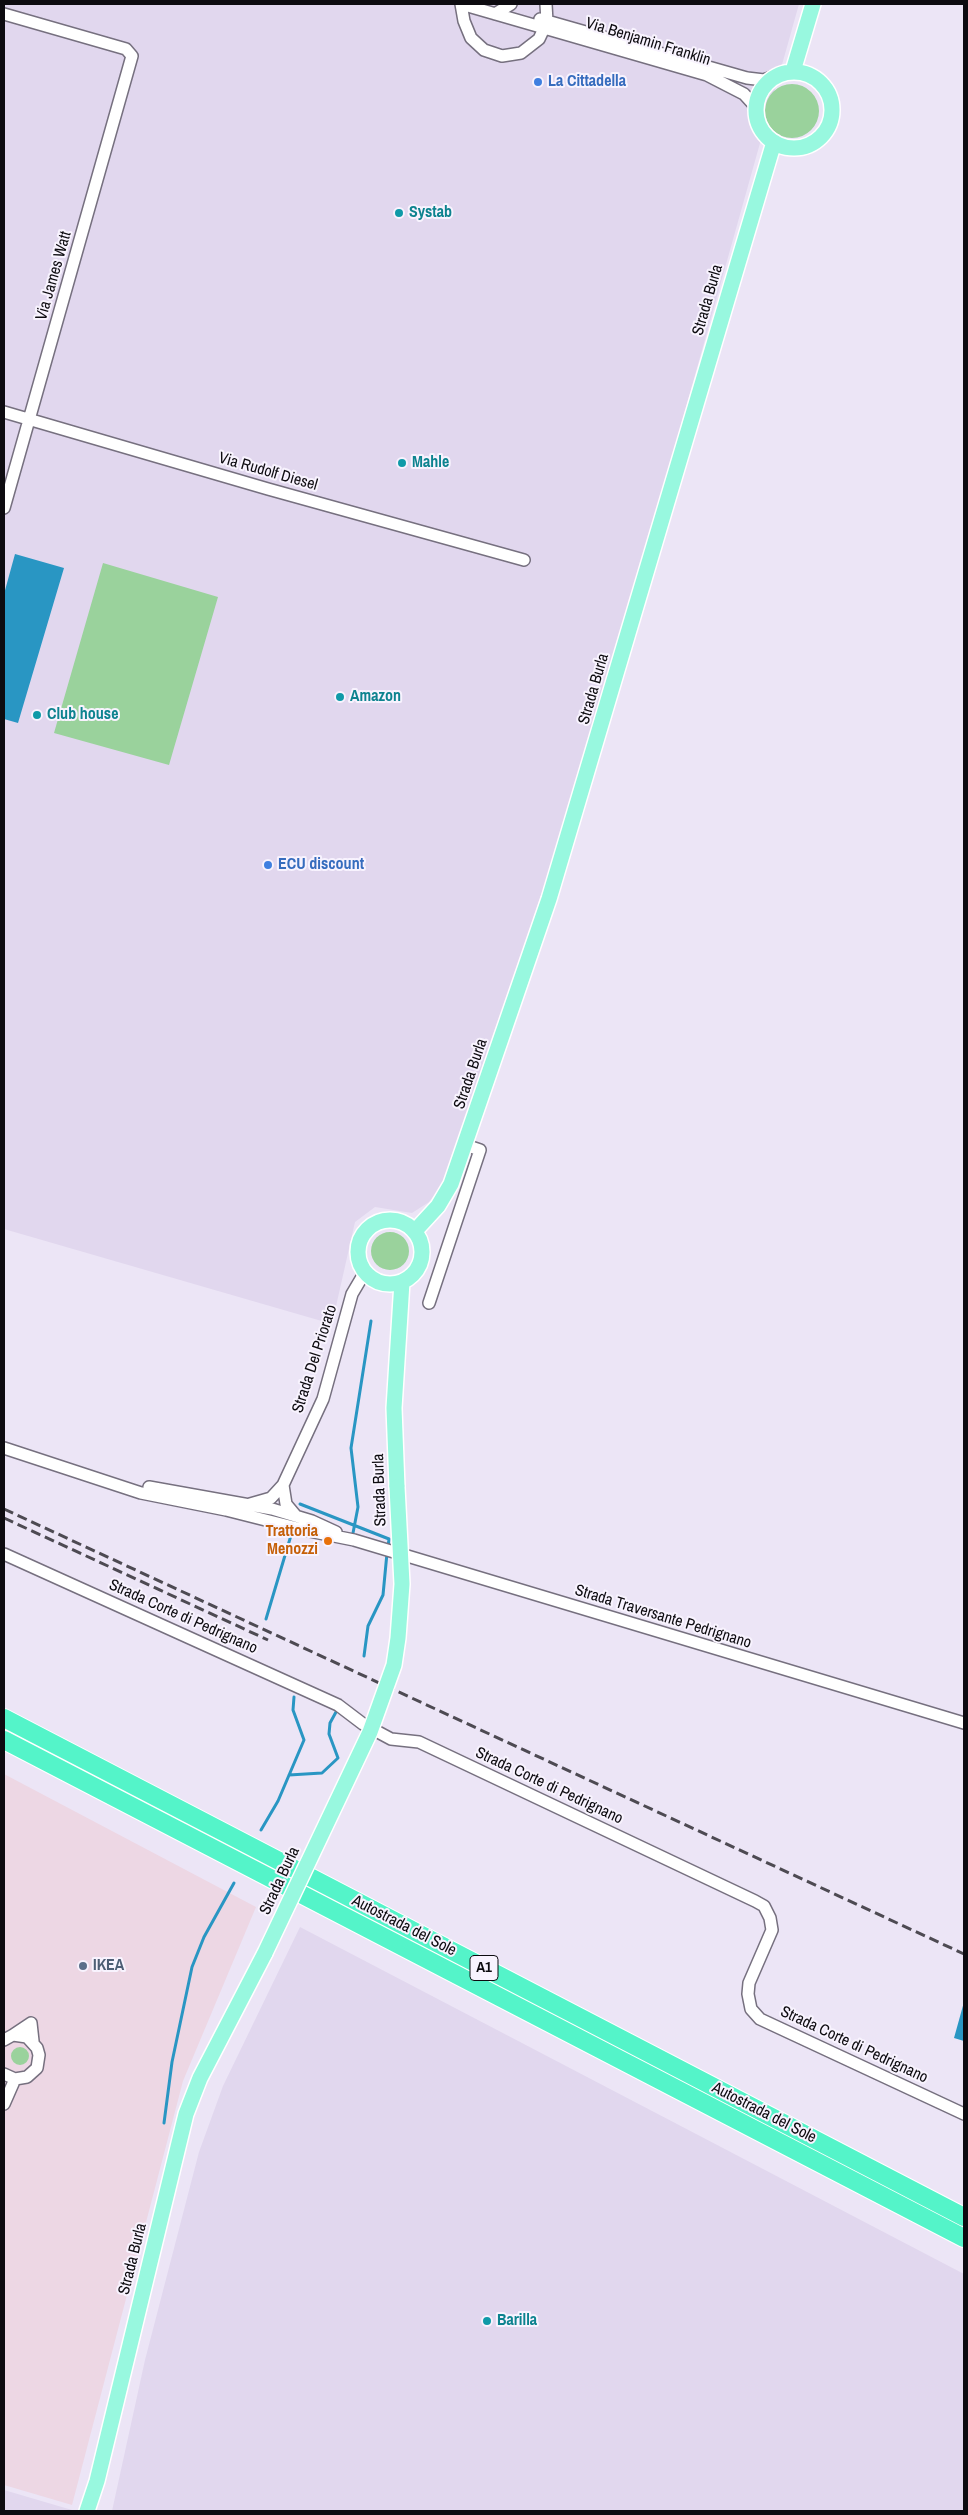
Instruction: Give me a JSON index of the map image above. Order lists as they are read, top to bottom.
{
  "streets": {
    "highway": ["Autostrada del Sole", "A1"],
    "main road": ["Strada Burla"],
    "street": [
      "Via Benjamin Franklin",
      "Via James Watt",
      "Via Rudolf Diesel",
      "Strada Del Priorato",
      "Strada Corte di Pedrignano",
      "Strada Traversante Pedrignano"
    ]
  },
  "crossings": [
    ["Via Benjamin Franklin", "Strada Burla"],
    ["Via James Watt", "Via Rudolf Diesel"],
    ["Strada Burla", "Strada Del Priorato"]
  ],
  "places": [
    "La Cittadella",
    "Systab",
    "Mahle",
    "Amazon",
    "Club house",
    "ECU discount",
    "Trattoria Menozzi",
    "IKEA",
    "Barilla"
  ]
}
